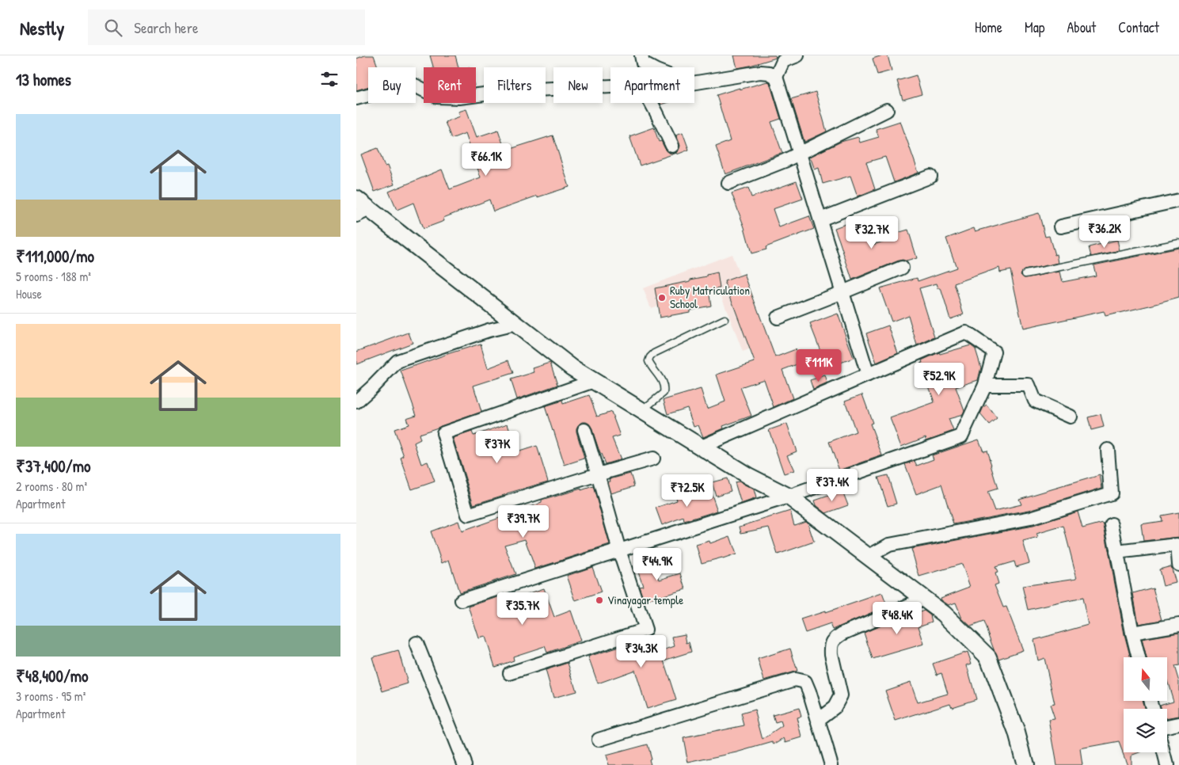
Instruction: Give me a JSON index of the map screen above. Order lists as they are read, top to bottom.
{
  "places": ["Ruby Matriculation School", "Vinayagar temple"],
  "north": "top",
  "page": {
    "header": "Nestly",
    "search": "Search here",
    "nav": [
      "Home",
      "Map",
      "About",
      "Contact"
    ],
    "heading": "13 homes",
    "chip": [
      "Buy",
      "Rent",
      "Filters",
      "New",
      "Apartment"
    ],
    "list": [
      {
        "name": "₹111,000/mo",
        "note": "5 rooms · 188 m² · House"
      },
      {
        "name": "₹37,400/mo",
        "note": "2 rooms · 80 m² · Apartment"
      },
      {
        "name": "₹48,400/mo",
        "note": "3 rooms · 95 m² · Apartment"
      }
    ],
    "price": [
      "₹66.1K",
      "₹36.2K",
      "₹32.7K",
      "₹111K",
      "₹52.9K",
      "₹37K",
      "₹37.4K",
      "₹72.5K",
      "₹39.7K",
      "₹44.9K",
      "₹35.7K",
      "₹48.4K",
      "₹34.3K"
    ]
  }
}
